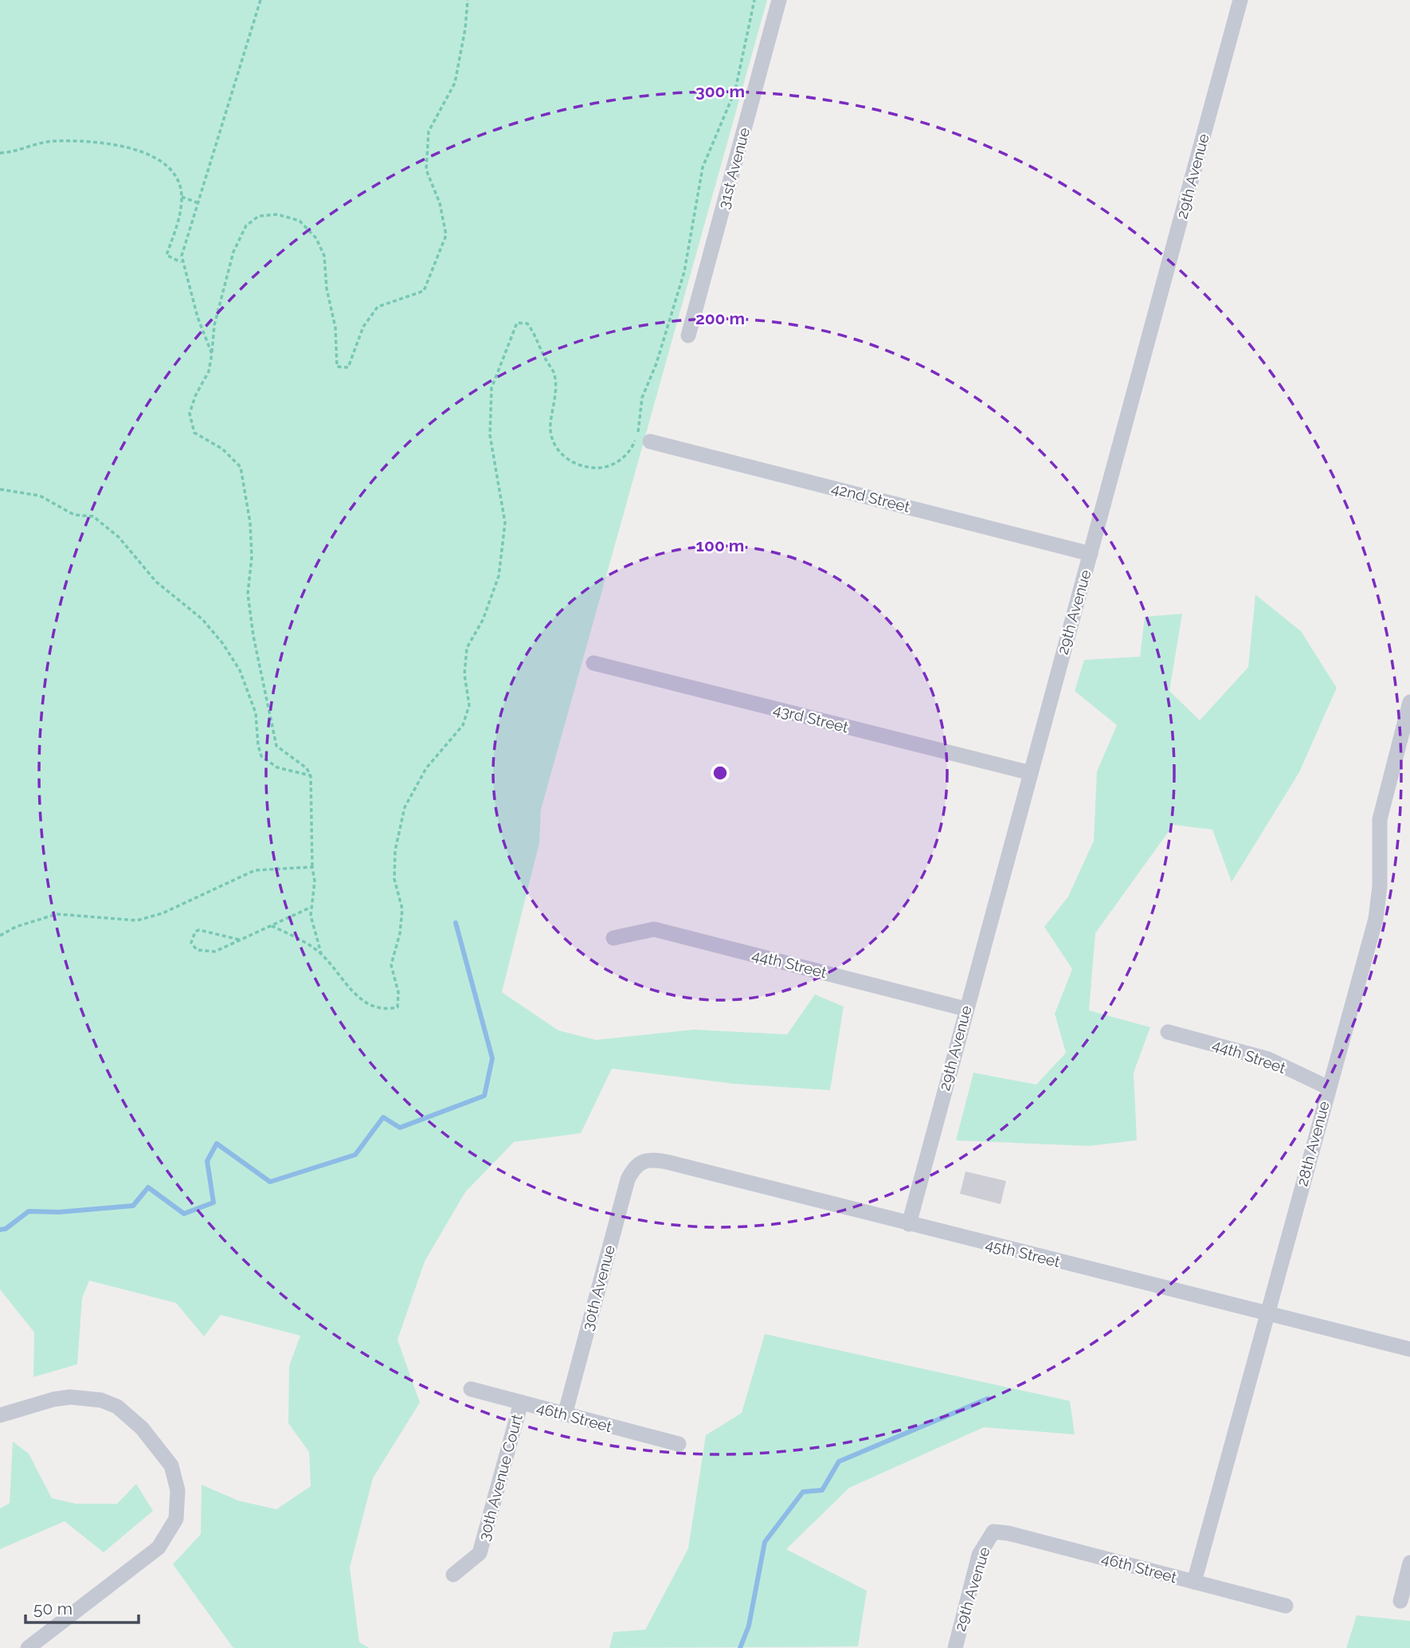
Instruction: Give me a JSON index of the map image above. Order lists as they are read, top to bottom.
{
  "streets": {
    "street": [
      "31st Avenue",
      "29th Avenue",
      "42nd Street",
      "43rd Street",
      "44th Street",
      "28th Avenue",
      "45th Street",
      "30th Avenue",
      "46th Street",
      "30th Avenue Court"
    ]
  },
  "crossings": [
    ["29th Avenue", "42nd Street"],
    ["29th Avenue", "43rd Street"],
    ["29th Avenue", "44th Street"],
    ["29th Avenue", "45th Street"],
    ["29th Avenue", "46th Street"],
    ["44th Street", "28th Avenue"],
    ["28th Avenue", "45th Street"],
    ["28th Avenue", "46th Street"],
    ["45th Street", "30th Avenue"],
    ["30th Avenue", "46th Street"],
    ["46th Street", "30th Avenue Court"]
  ],
  "scale_bar": "50 m",
  "rings": ["300 m", "200 m", "100 m"]
}
